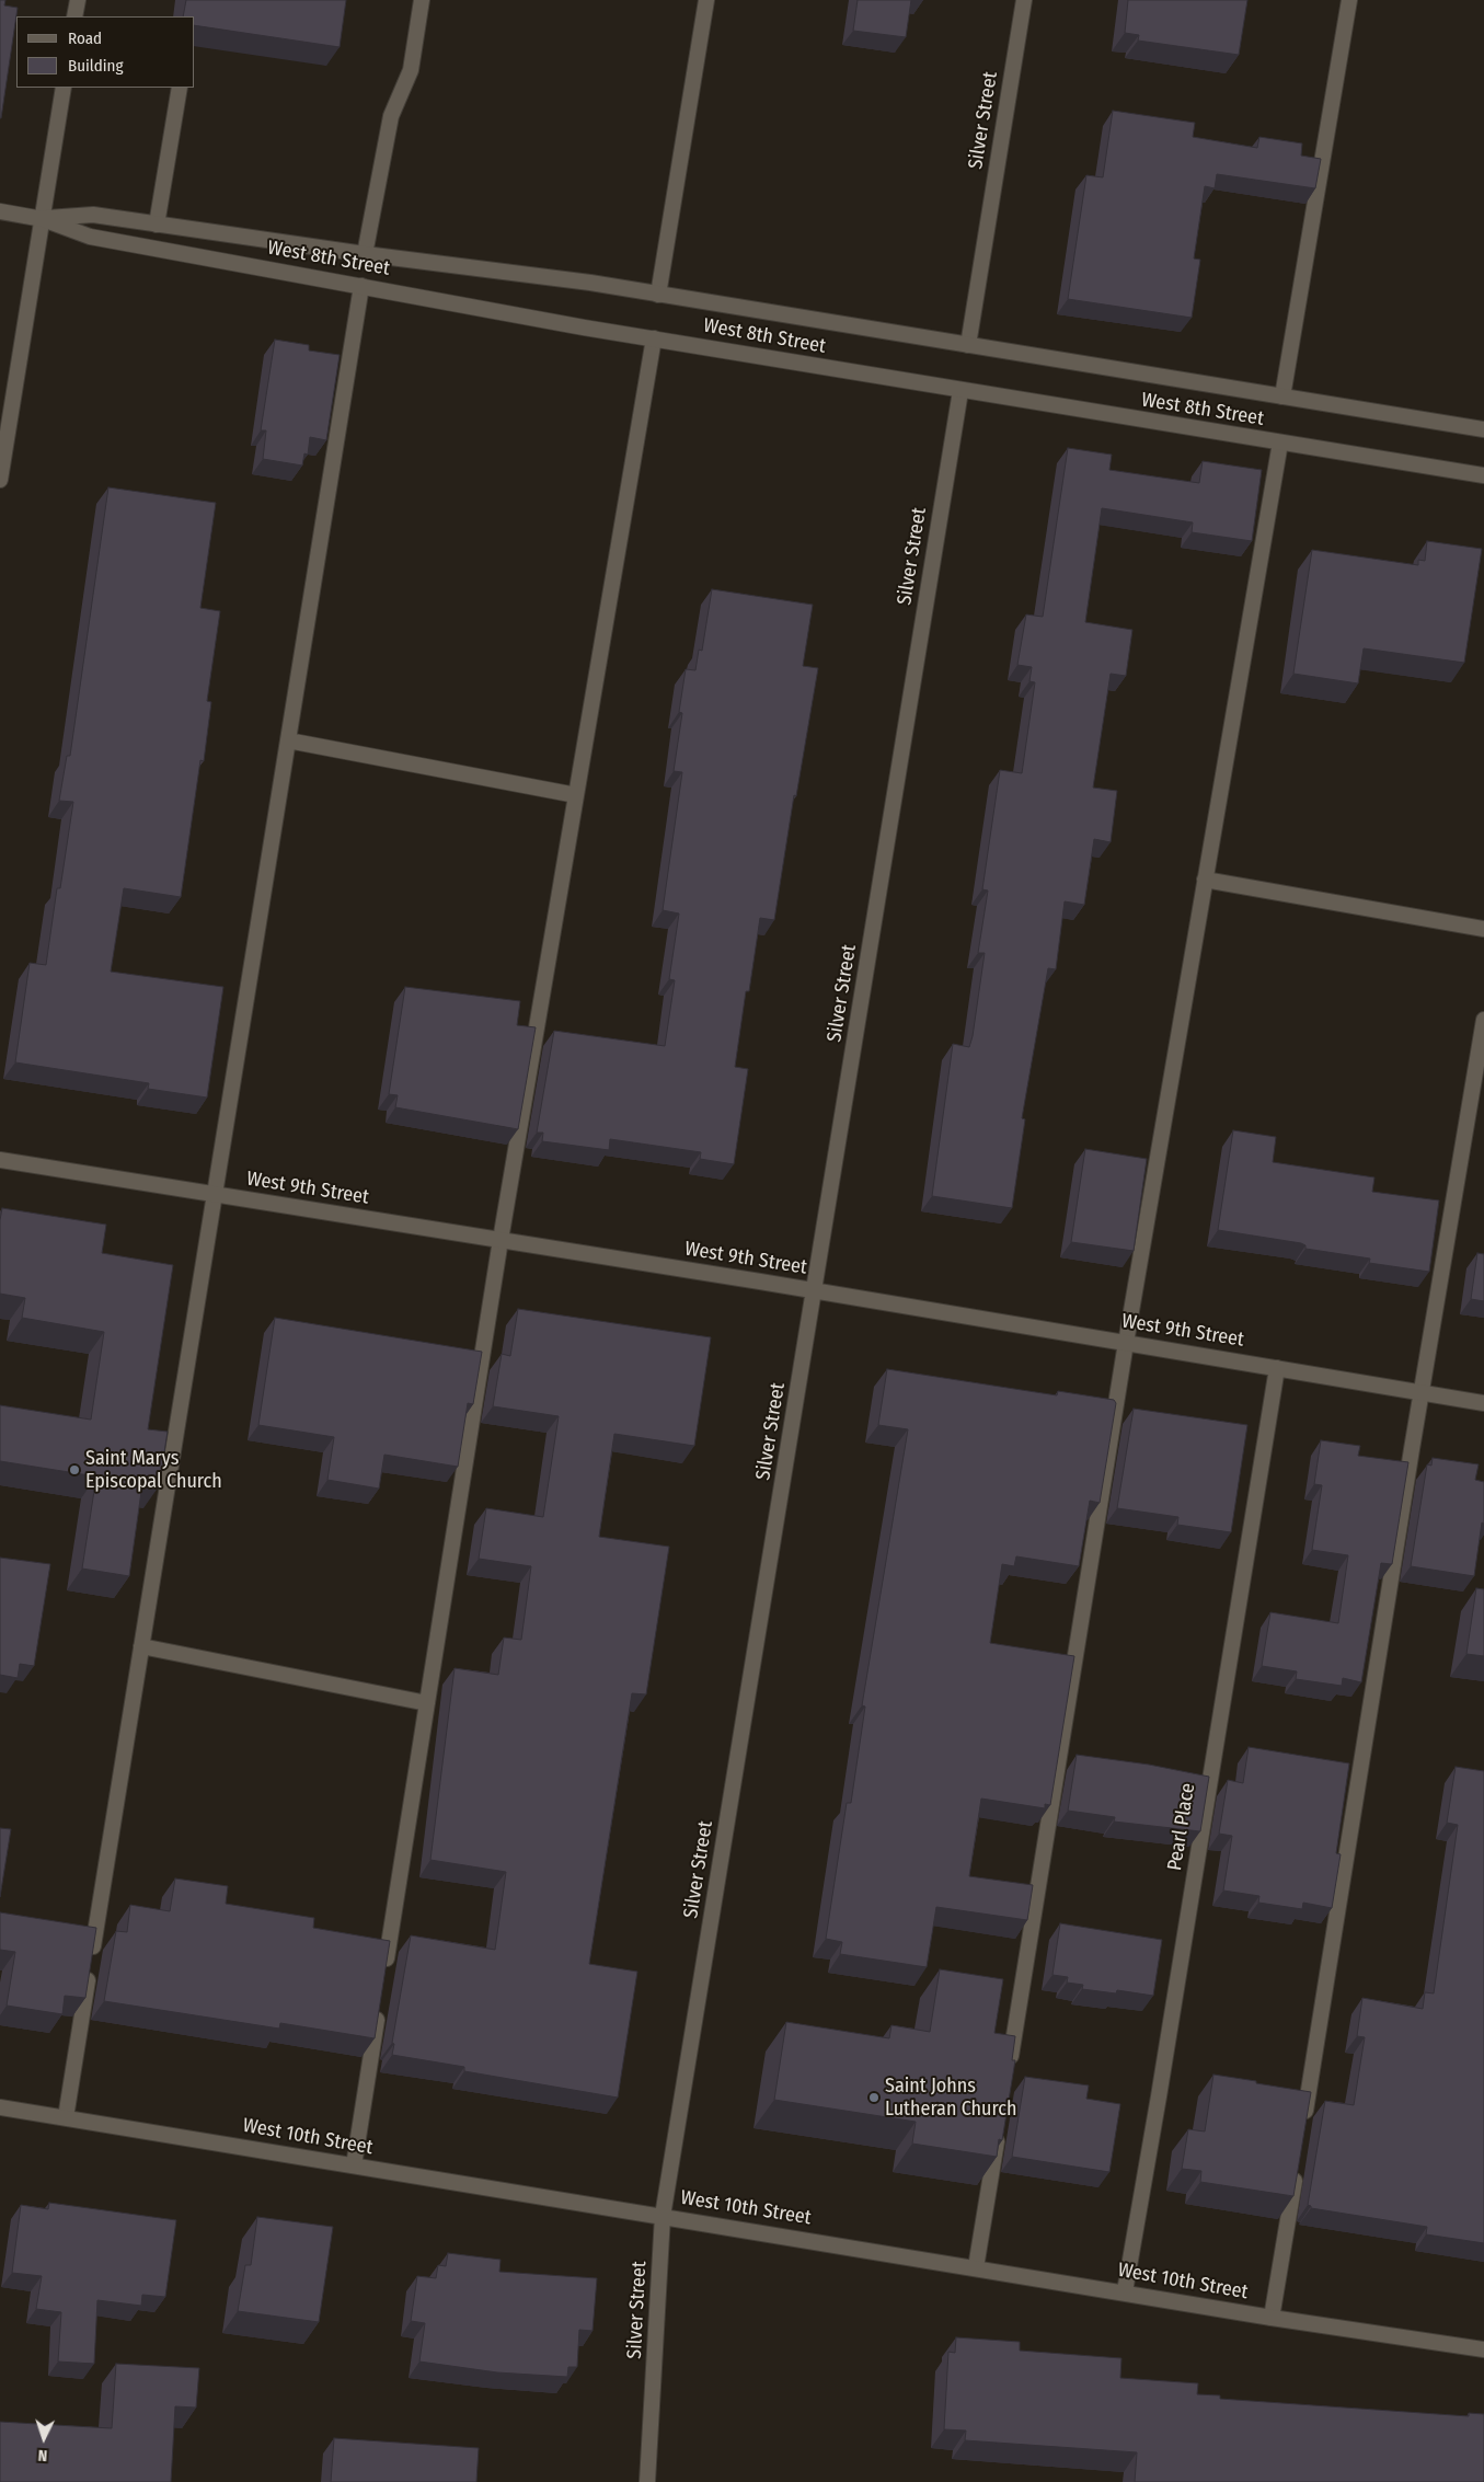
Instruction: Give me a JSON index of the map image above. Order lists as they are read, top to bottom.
{
  "streets": {
    "street": [
      "Silver Street",
      "West 8th Street",
      "West 9th Street",
      "Pearl Place",
      "West 10th Street"
    ]
  },
  "crossings": [
    ["Silver Street", "West 8th Street"],
    ["Silver Street", "West 9th Street"],
    ["Silver Street", "West 10th Street"],
    ["West 9th Street", "Pearl Place"],
    ["Pearl Place", "West 10th Street"]
  ],
  "places": ["Saint Marys Episcopal Church", "Saint Johns Lutheran Church"],
  "legend": ["Road", "Building"],
  "north": "bottom"
}
